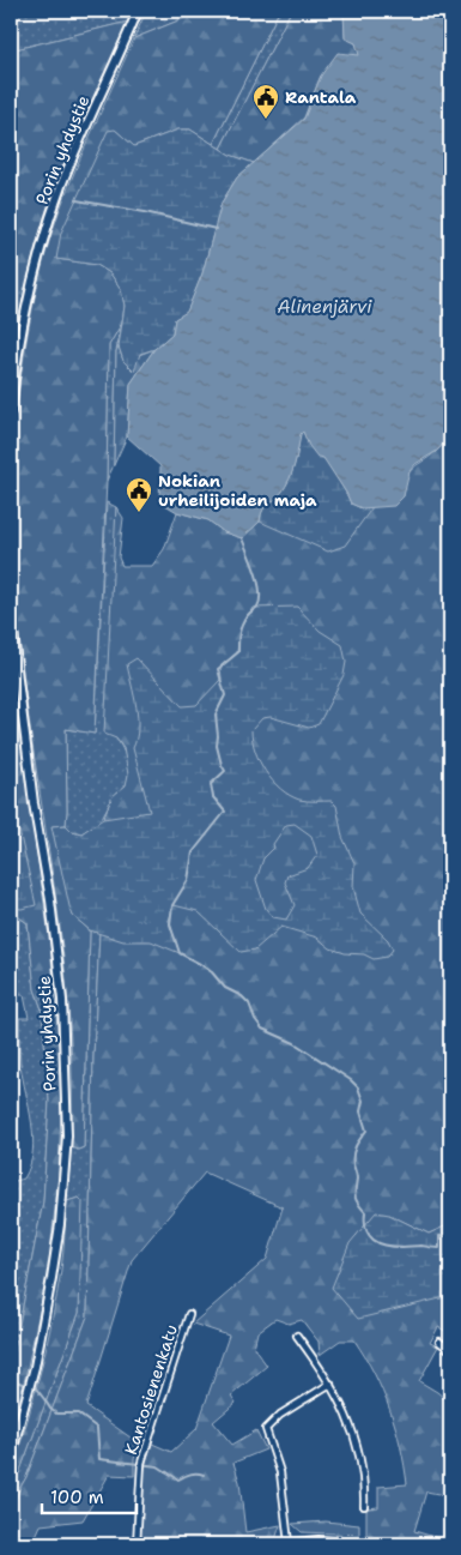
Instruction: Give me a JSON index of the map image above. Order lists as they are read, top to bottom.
{
  "streets": {
    "main road": ["Porin yhdystie"],
    "street": ["Kantosienenkatu"]
  },
  "water": ["Alinenjärvi"],
  "places": {
    "public building": ["Rantala", "Nokian urheilijoiden maja"]
  },
  "scale_bar": "100 m"
}
